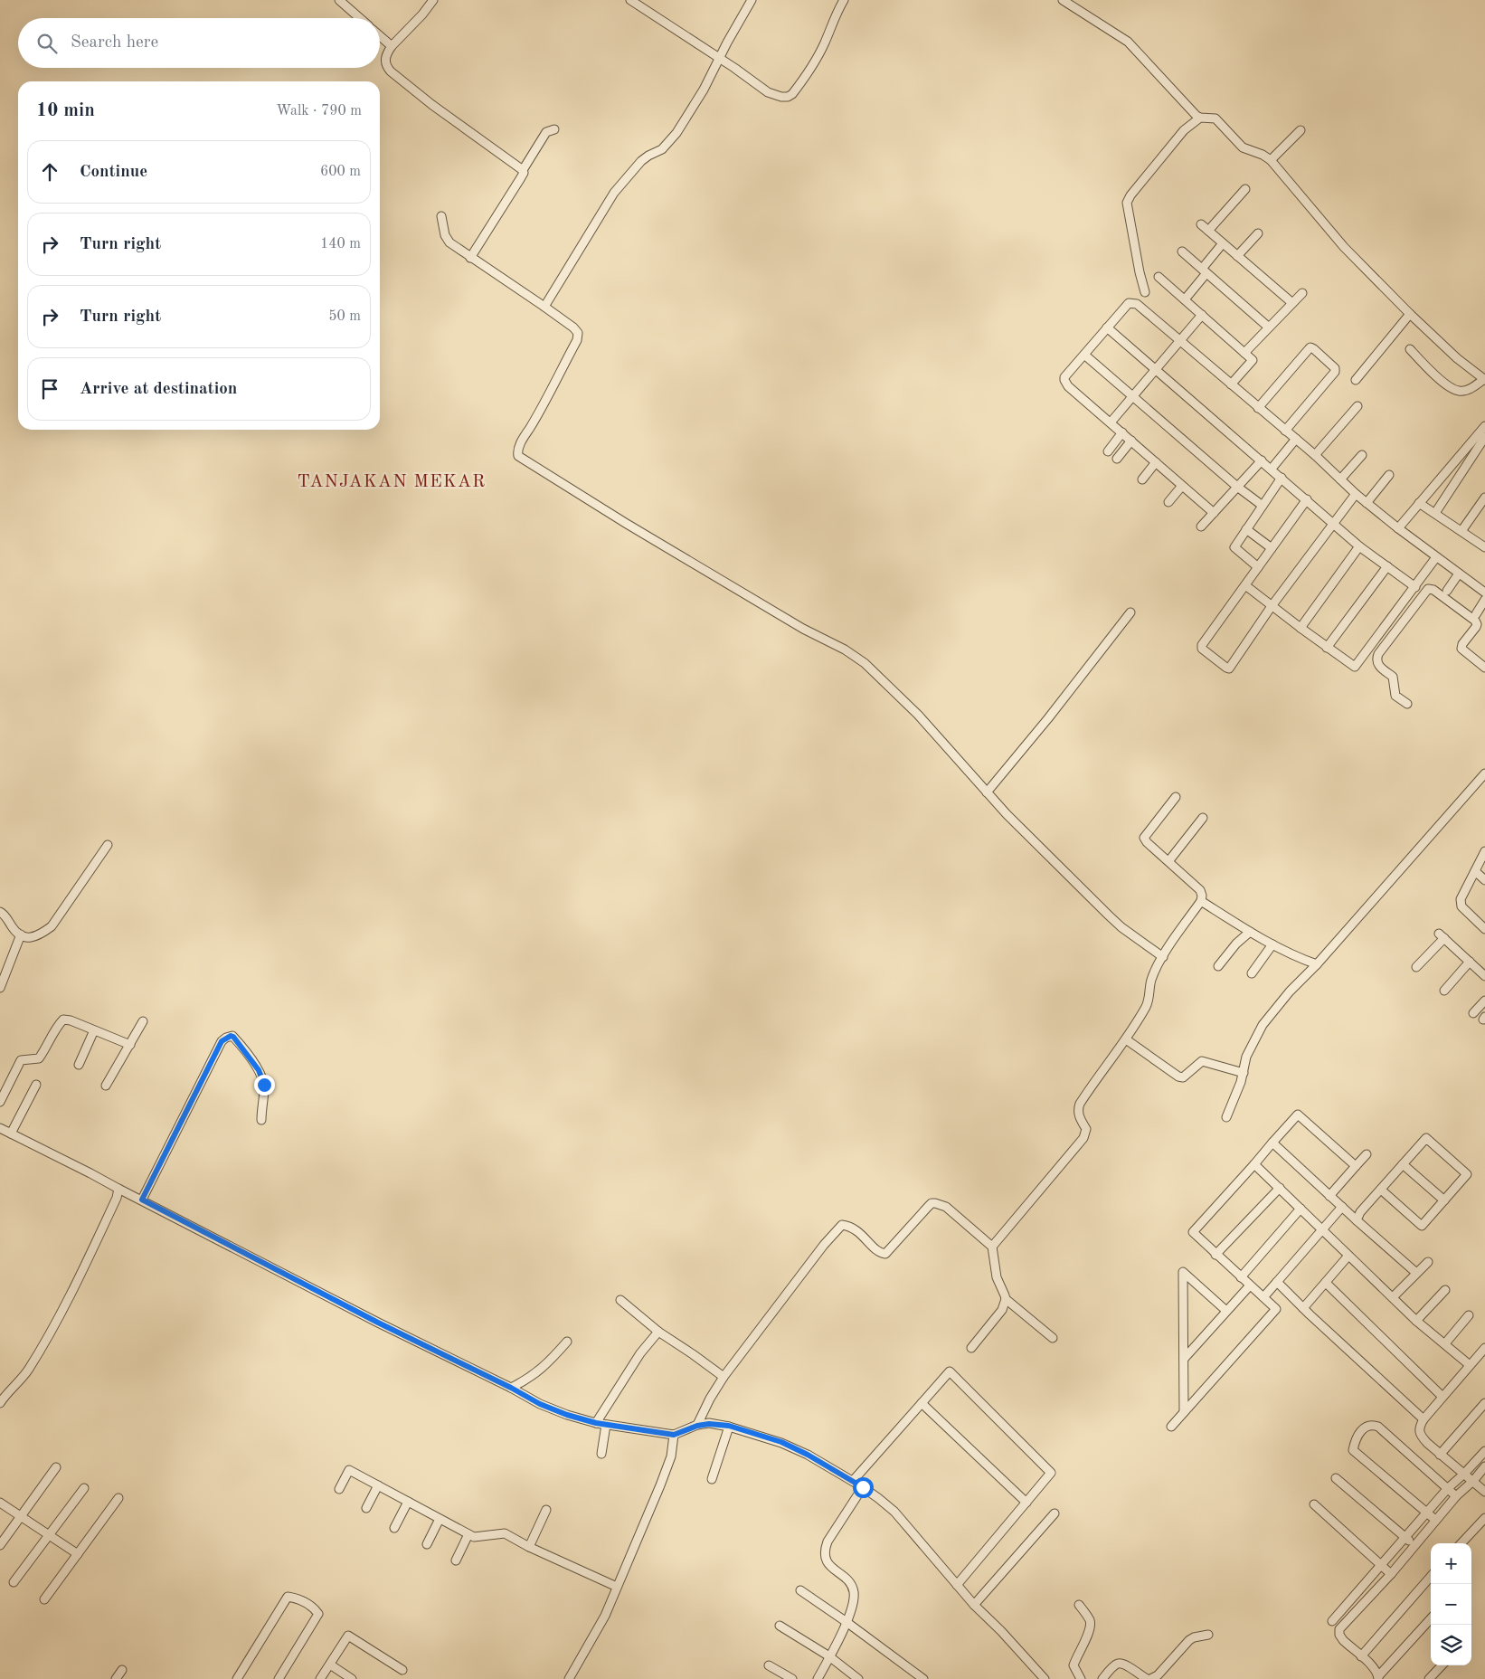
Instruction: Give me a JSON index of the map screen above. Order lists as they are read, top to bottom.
{
  "districts": ["TANJAKAN MEKAR"],
  "page": {
    "search": "Search here",
    "heading": ["10 min", "Walk · 790 m"],
    "list": [
      ["Continue", "600 m"],
      ["Turn right", "140 m"],
      ["Turn right", "50 m"],
      "Arrive at destination"
    ],
    "map_buttons": ["+", "−"]
  }
}
